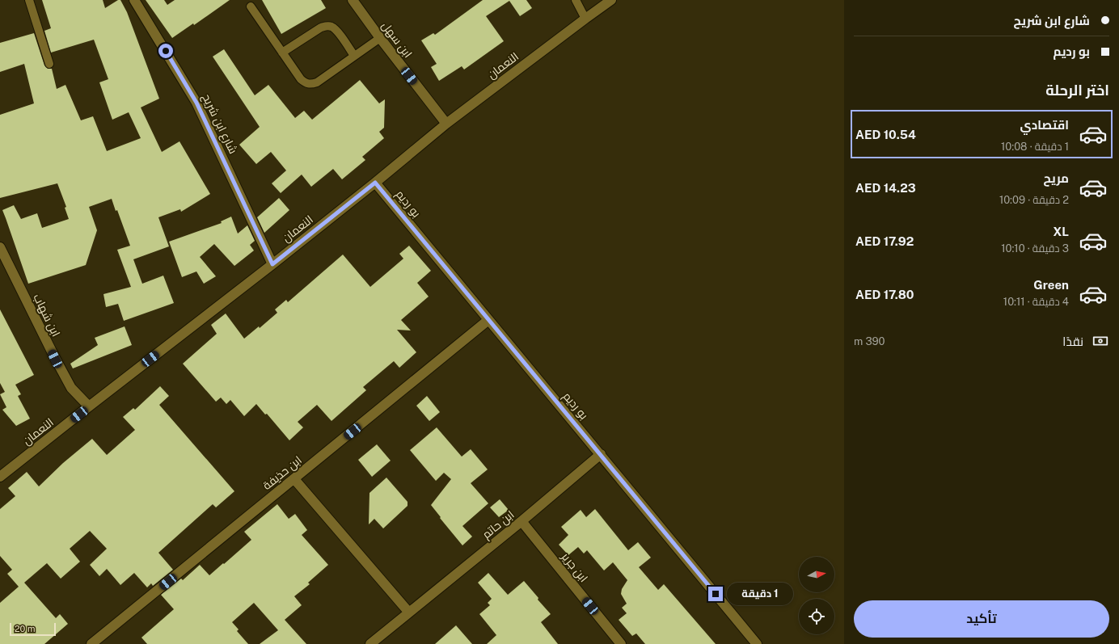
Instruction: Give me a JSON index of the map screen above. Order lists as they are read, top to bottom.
{
  "streets": {
    "street": [
      "ابن سهل",
      "النعمان",
      "شارع ابن شريح",
      "بو رديم",
      "ابن شهاب",
      "ابن حذيفة",
      "ابن حاتم",
      "ابن جرير"
    ]
  },
  "crossings": [
    ["ابن سهل", "النعمان"],
    ["النعمان", "شارع ابن شريح"],
    ["النعمان", "بو رديم"],
    ["النعمان", "ابن شهاب"],
    ["بو رديم", "ابن حذيفة"],
    ["بو رديم", "ابن حاتم"],
    ["ابن حاتم", "ابن جرير"]
  ],
  "scale_bar": "20 m",
  "north": "right",
  "page": {
    "banner": ["شارع ابن شريح", "بو رديم"],
    "heading": "اختر الرحلة",
    "list": [
      {
        "name": "اقتصادي",
        "note": "1 دقيقة · 10:08",
        "value": "AED 10.54"
      },
      {
        "name": "مريح",
        "note": "2 دقيقة · 10:09",
        "value": "AED 14.23"
      },
      {
        "name": "XL",
        "note": "3 دقيقة · 10:10",
        "value": "AED 17.92"
      },
      {
        "name": "Green",
        "note": "4 دقيقة · 10:11",
        "value": "AED 17.80"
      }
    ],
    "pay": ["نقدًا", "390 m"],
    "bubble": "1 دقيقة",
    "buttons": "تأكيد",
    "scale": "20 m"
  }
}
